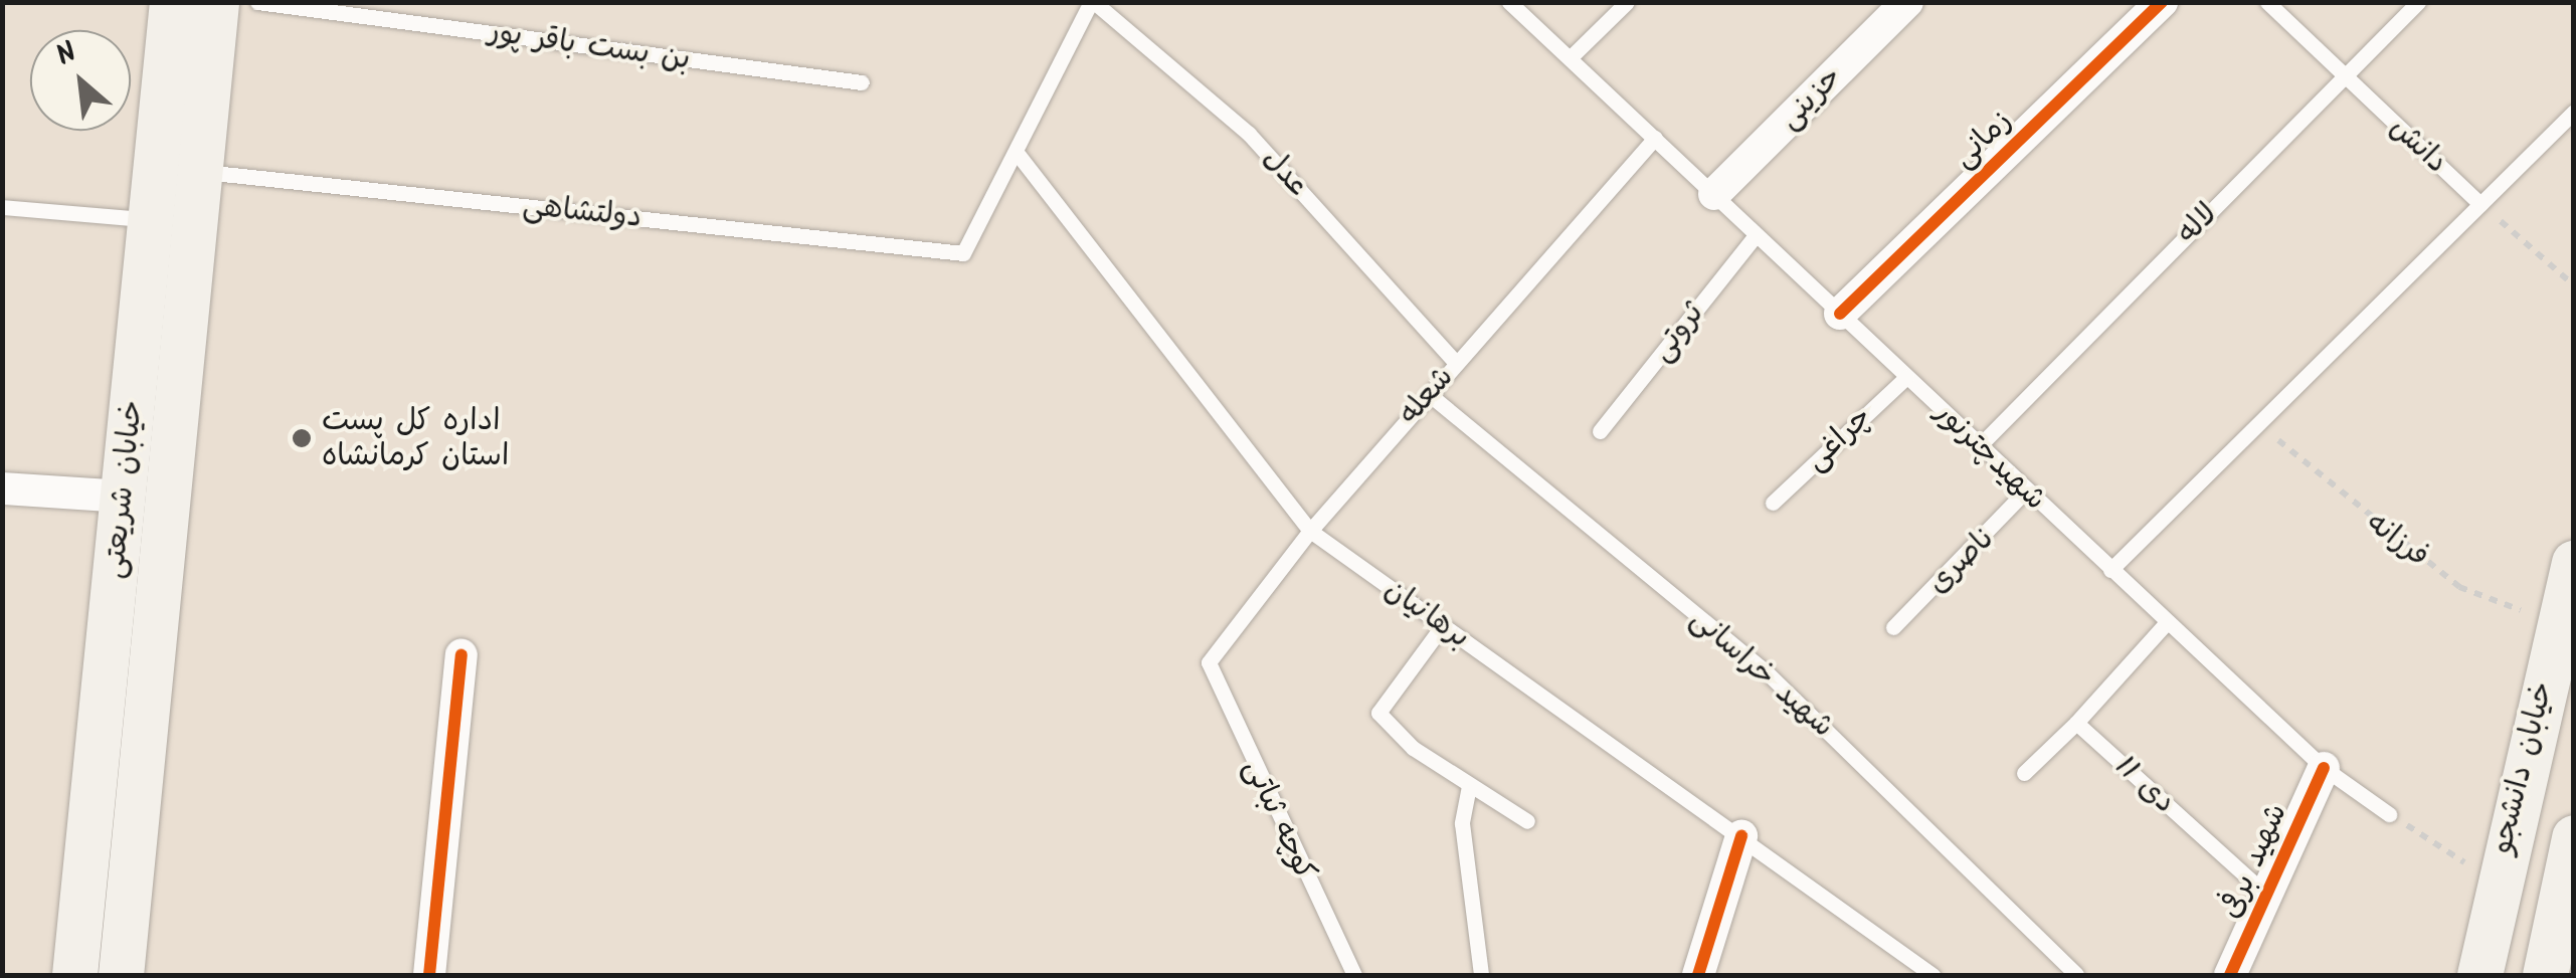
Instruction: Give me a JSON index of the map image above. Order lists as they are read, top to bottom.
{
  "streets": {
    "main road": ["خیابان شریعتی", "خیابان دانشجو"],
    "street": ["حزینی", "زمانی", "شهید برفی"],
    "lane": [
      "بن بست باقر پور",
      "دانش",
      "عدل",
      "دولتشاهی",
      "لاله",
      "ثروتی",
      "شعله",
      "چراغی",
      "شهیدچترنور",
      "ناصری",
      "برهانیان",
      "شهید خراسانی",
      "11 دی",
      "کوچه ثباتی"
    ],
    "path": ["فرزانه"]
  },
  "crossings": [
    ["حزینی", "شهیدچترنور"],
    ["زمانی", "شهیدچترنور"],
    ["دانش", "لاله"],
    ["عدل", "شعله"],
    ["دولتشاهی", "خیابان شریعتی"],
    ["دولتشاهی", "برهانیان"],
    ["لاله", "شهیدچترنور"],
    ["ثروتی", "شهیدچترنور"],
    ["شعله", "شهیدچترنور"],
    ["شعله", "برهانیان"],
    ["شعله", "شهید خراسانی"],
    ["شعله", "کوچه ثباتی"],
    ["چراغی", "شهیدچترنور"],
    ["شهیدچترنور", "ناصری"],
    ["شهیدچترنور", "شهید برفی"],
    ["فرزانه", "خیابان دانشجو"],
    ["11 دی", "شهید برفی"]
  ],
  "places": ["اداره کل پست استان کرمانشاه"],
  "north": "top left"
}
